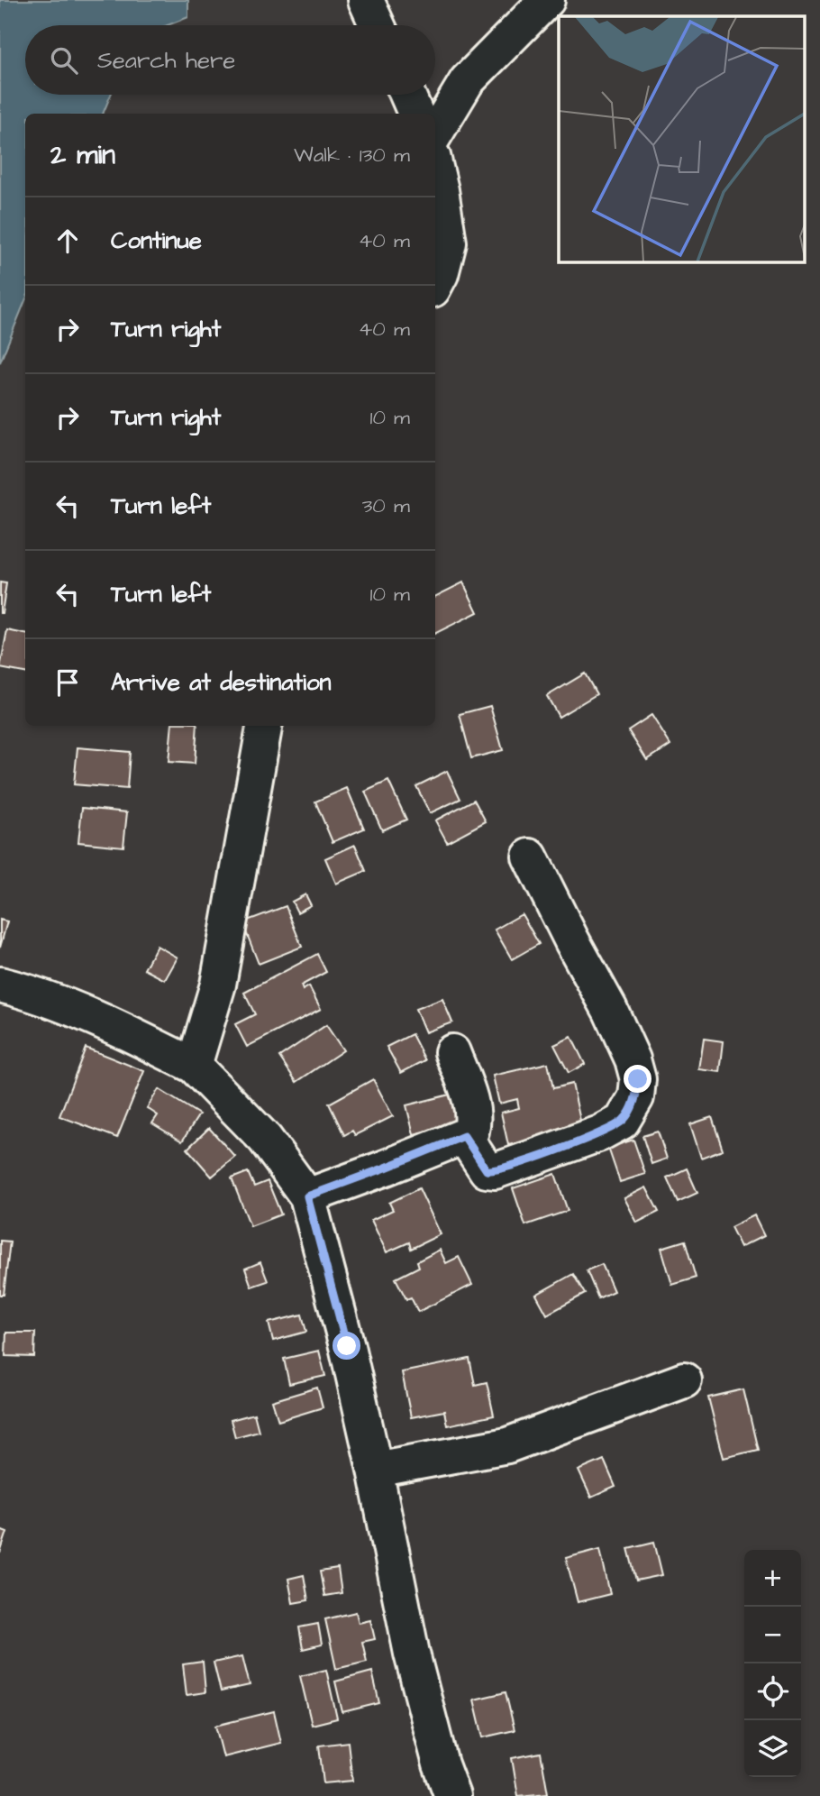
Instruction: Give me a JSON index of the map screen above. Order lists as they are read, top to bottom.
{
  "page": {
    "search": "Search here",
    "heading": ["2 min", "Walk · 130 m"],
    "list": [
      ["Continue", "40 m"],
      ["Turn right", "40 m"],
      ["Turn right", "10 m"],
      ["Turn left", "30 m"],
      ["Turn left", "10 m"],
      "Arrive at destination"
    ],
    "map_buttons": ["+", "−"]
  }
}
